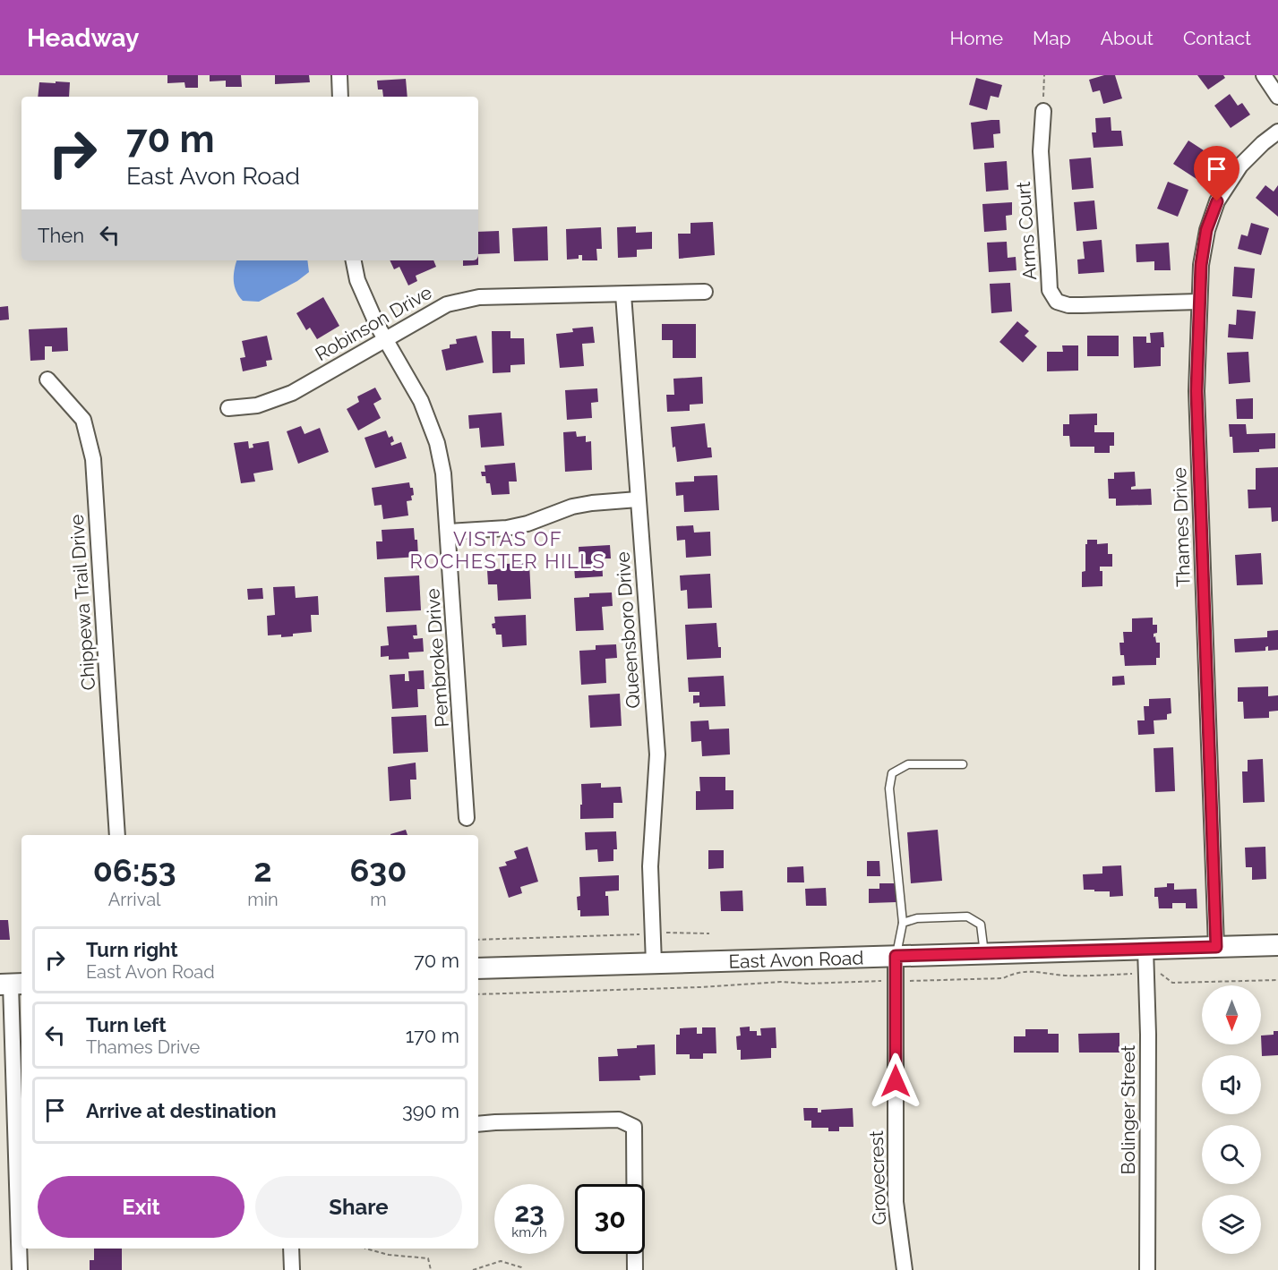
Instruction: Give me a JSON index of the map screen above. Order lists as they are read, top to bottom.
{
  "streets": {
    "main road": ["East Avon Road"],
    "street": [
      "Arms Court",
      "Robinson Drive",
      "Thames Drive",
      "Chippewa Trail Drive",
      "Queensboro Drive",
      "Pembroke Drive",
      "Bolinger Street",
      "Grovecrest"
    ]
  },
  "crossings": [
    ["Arms Court", "Thames Drive"],
    ["Robinson Drive", "Queensboro Drive"],
    ["Robinson Drive", "Pembroke Drive"],
    ["Thames Drive", "East Avon Road"],
    ["Queensboro Drive", "East Avon Road"],
    ["East Avon Road", "Bolinger Street"],
    ["East Avon Road", "Grovecrest"]
  ],
  "districts": ["VISTAS OF ROCHESTER HILLS"],
  "north": "bottom",
  "page": {
    "header": "Headway",
    "nav": [
      "Home",
      "Map",
      "About",
      "Contact"
    ],
    "turn": ["70 m", "East Avon Road"],
    "then": "Then",
    "eta": [
      "06:53",
      "Arrival",
      "2",
      "min",
      "630",
      "m"
    ],
    "list": [
      {
        "name": "Turn right",
        "note": "East Avon Road",
        "value": "70 m"
      },
      {
        "name": "Turn left",
        "note": "Thames Drive",
        "value": "170 m"
      },
      {
        "name": "Arrive at destination",
        "value": "390 m"
      }
    ],
    "buttons": ["Exit", "Share"],
    "speed": "23 km/h",
    "limit": "30"
  }
}
